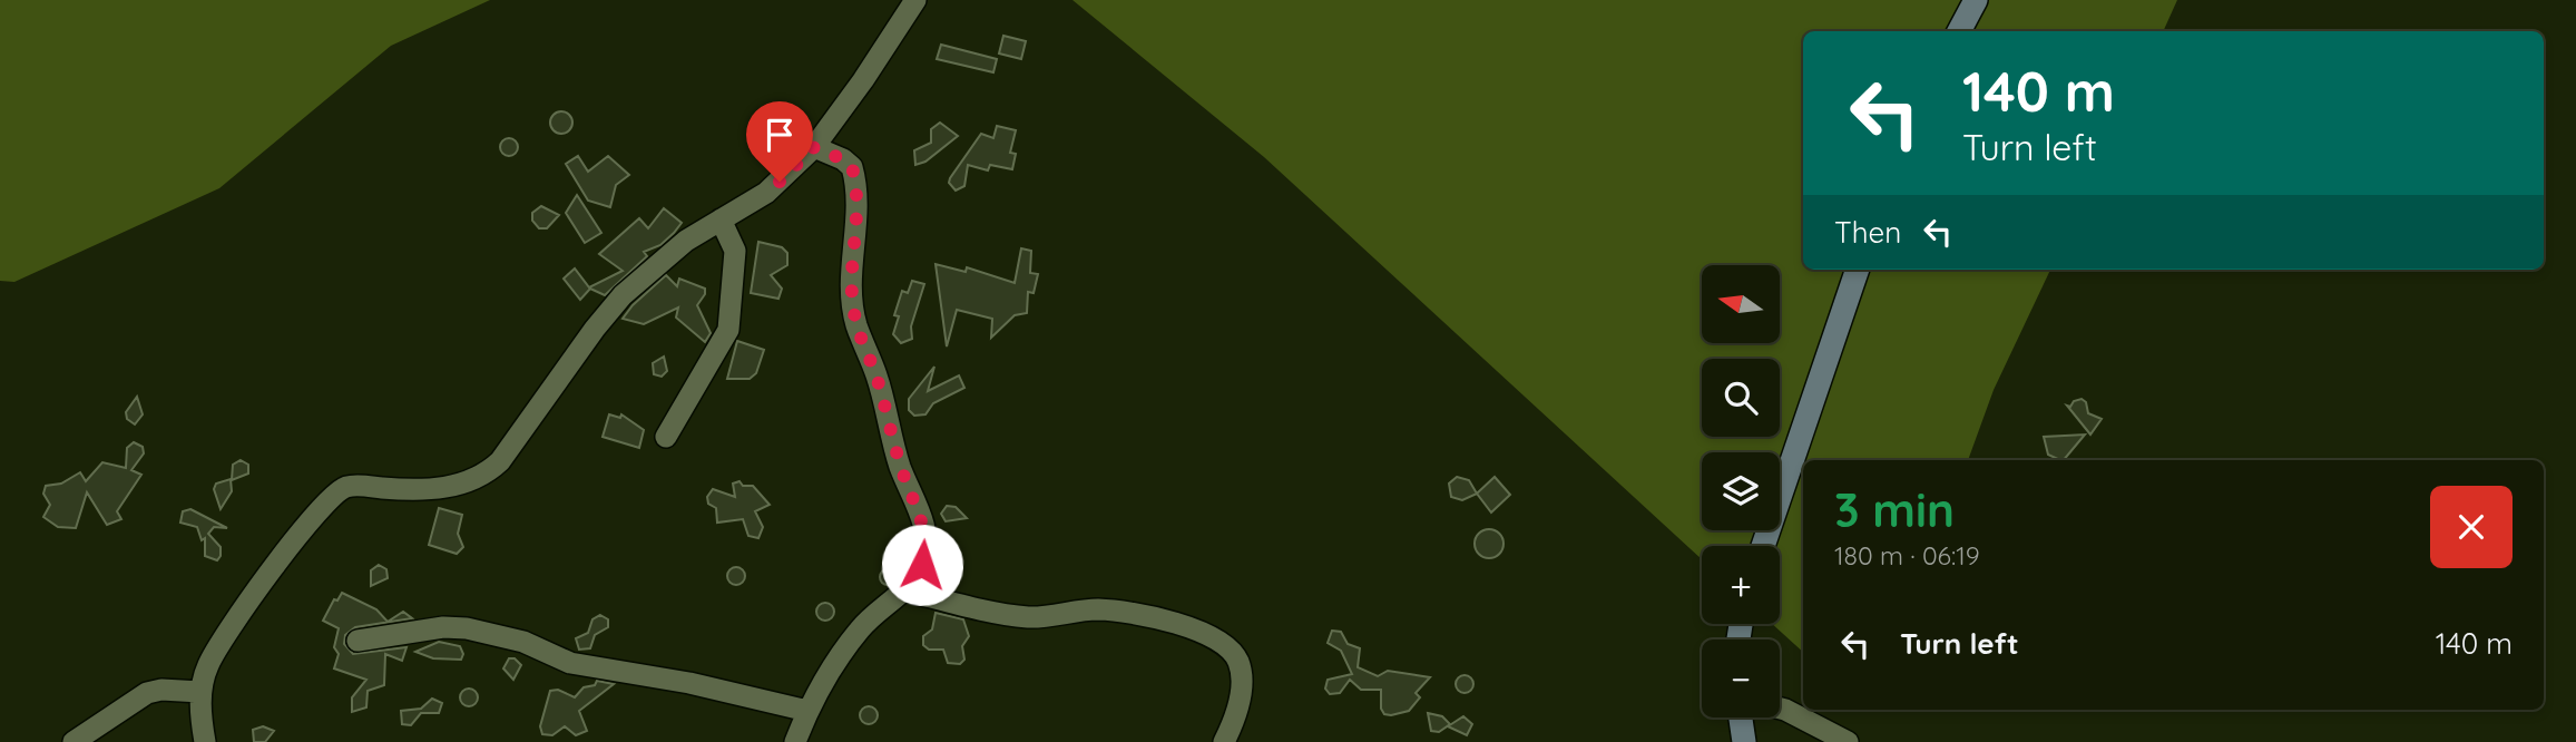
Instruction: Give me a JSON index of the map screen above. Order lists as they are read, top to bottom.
{
  "north": "left",
  "page": {
    "turn": ["140 m", "Turn left"],
    "then": "Then",
    "map_buttons": ["+", "−"],
    "heading": ["3 min", "180 m · 06:19"],
    "list": [
      {
        "name": "Turn left",
        "value": "140 m"
      }
    ]
  }
}
